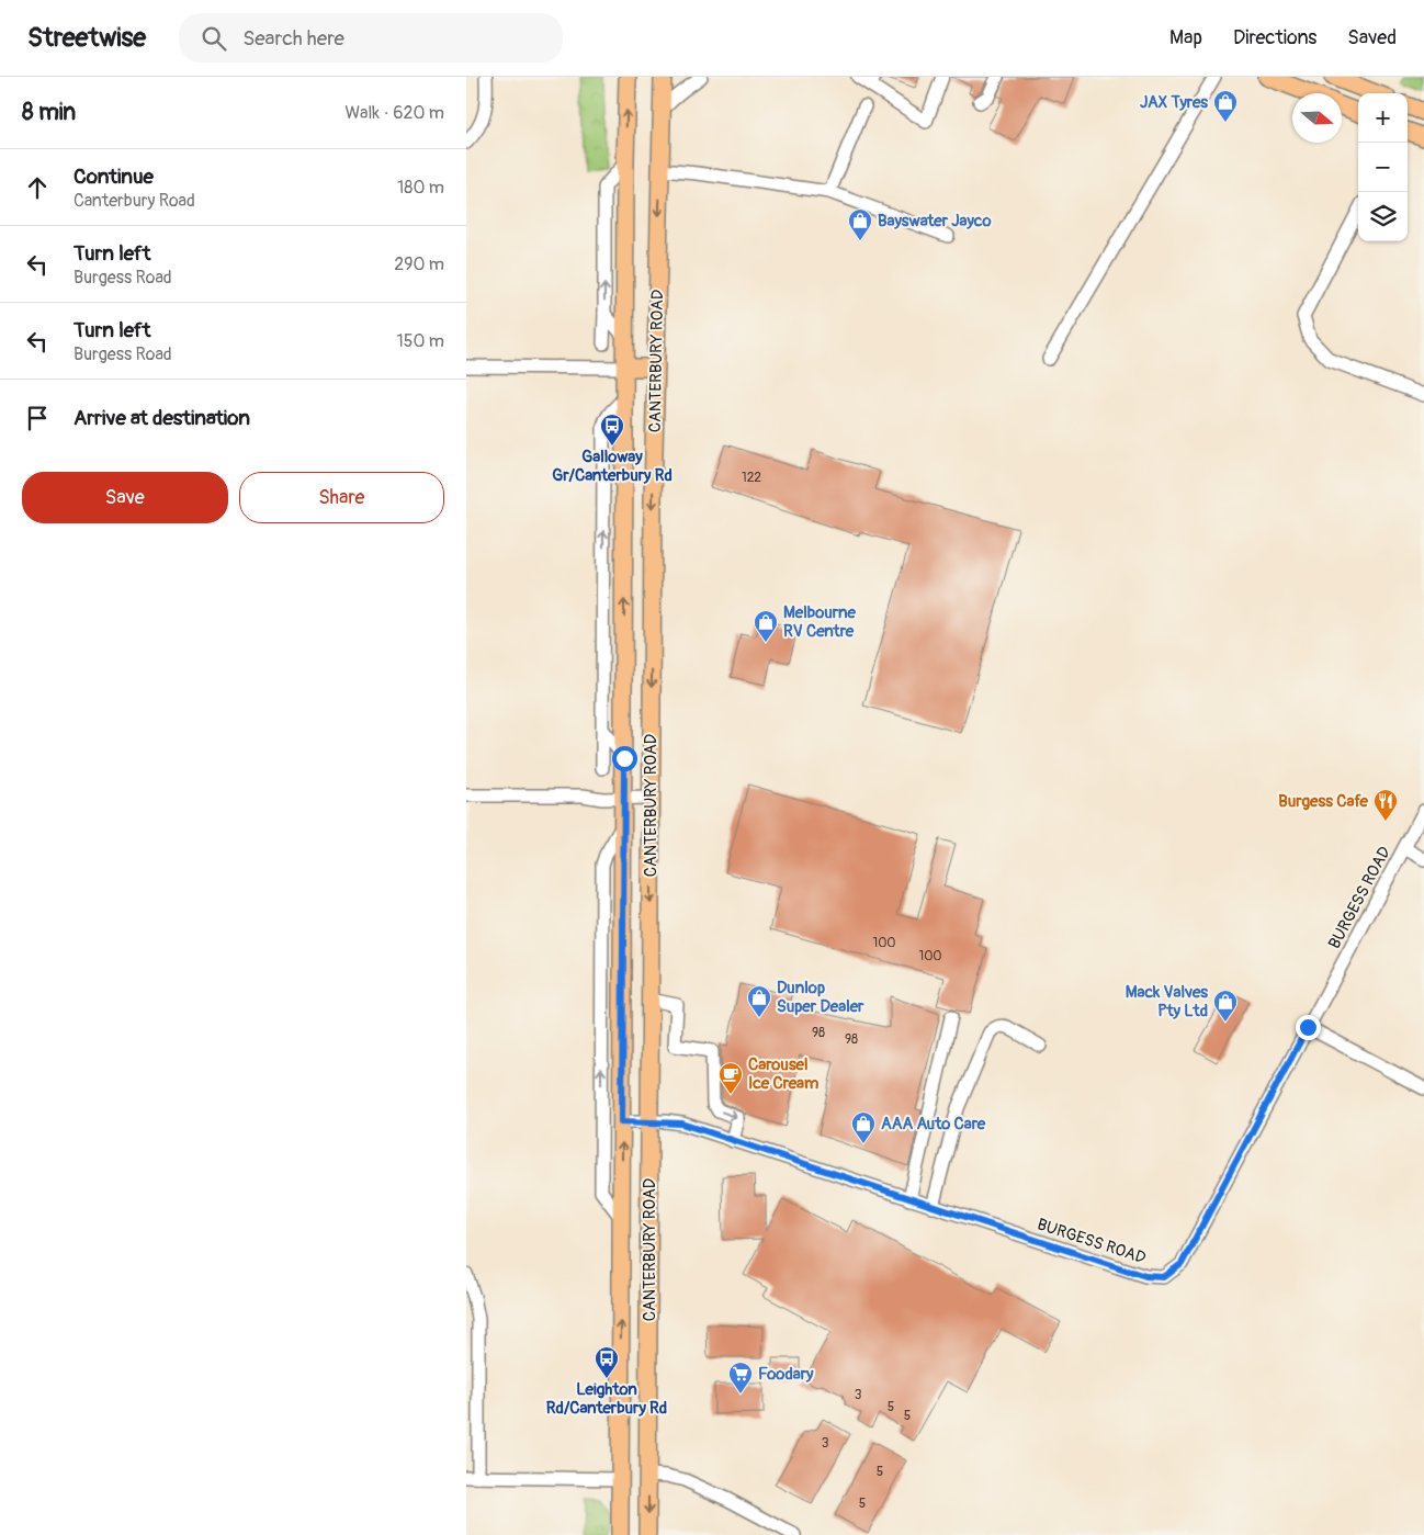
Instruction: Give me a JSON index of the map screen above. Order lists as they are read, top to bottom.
{
  "streets": {
    "main road": ["CANTERBURY ROAD"],
    "street": ["BURGESS ROAD"]
  },
  "crossings": [
    ["CANTERBURY ROAD", "BURGESS ROAD"]
  ],
  "places": {
    "shop": [
      "JAX Tyres",
      "Bayswater Jayco",
      "Melbourne RV Centre",
      "Dunlop Super Dealer",
      "Mack Valves Pty Ltd",
      "AAA Auto Care"
    ],
    "bus stop": ["Galloway Gr/Canterbury Rd", "Leighton Rd/Canterbury Rd"],
    "restaurant": ["Burgess Cafe"],
    "cafe": ["Carousel Ice Cream"],
    "supermarket": ["Foodary"]
  },
  "house_numbers": [
    "122",
    "100",
    "100",
    "98",
    "98",
    "3",
    "5",
    "5",
    "3",
    "5",
    "5"
  ],
  "north": "right",
  "page": {
    "header": "Streetwise",
    "search": "Search here",
    "nav": ["Map", "Directions", "Saved"],
    "heading": ["8 min", "Walk · 620 m"],
    "map_buttons": ["+", "−"],
    "list": [
      ["Continue", "Canterbury Road", "180 m"],
      ["Turn left", "Burgess Road", "290 m"],
      ["Turn left", "Burgess Road", "150 m"],
      "Arrive at destination"
    ],
    "buttons": ["Save", "Share"]
  }
}
